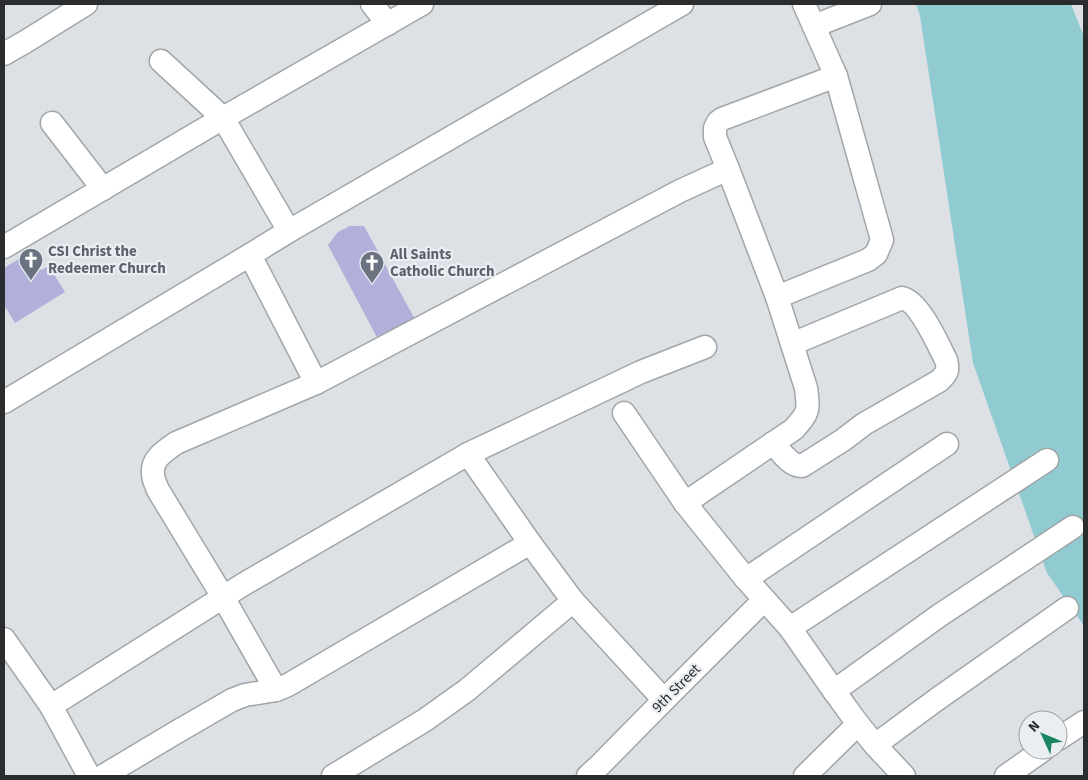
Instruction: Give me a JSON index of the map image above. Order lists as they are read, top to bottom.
{
  "streets": {
    "street": ["9th Street"]
  },
  "places": {
    "church": ["CSI Christ the Redeemer Church", "All Saints Catholic Church"]
  },
  "north": "top left"
}
